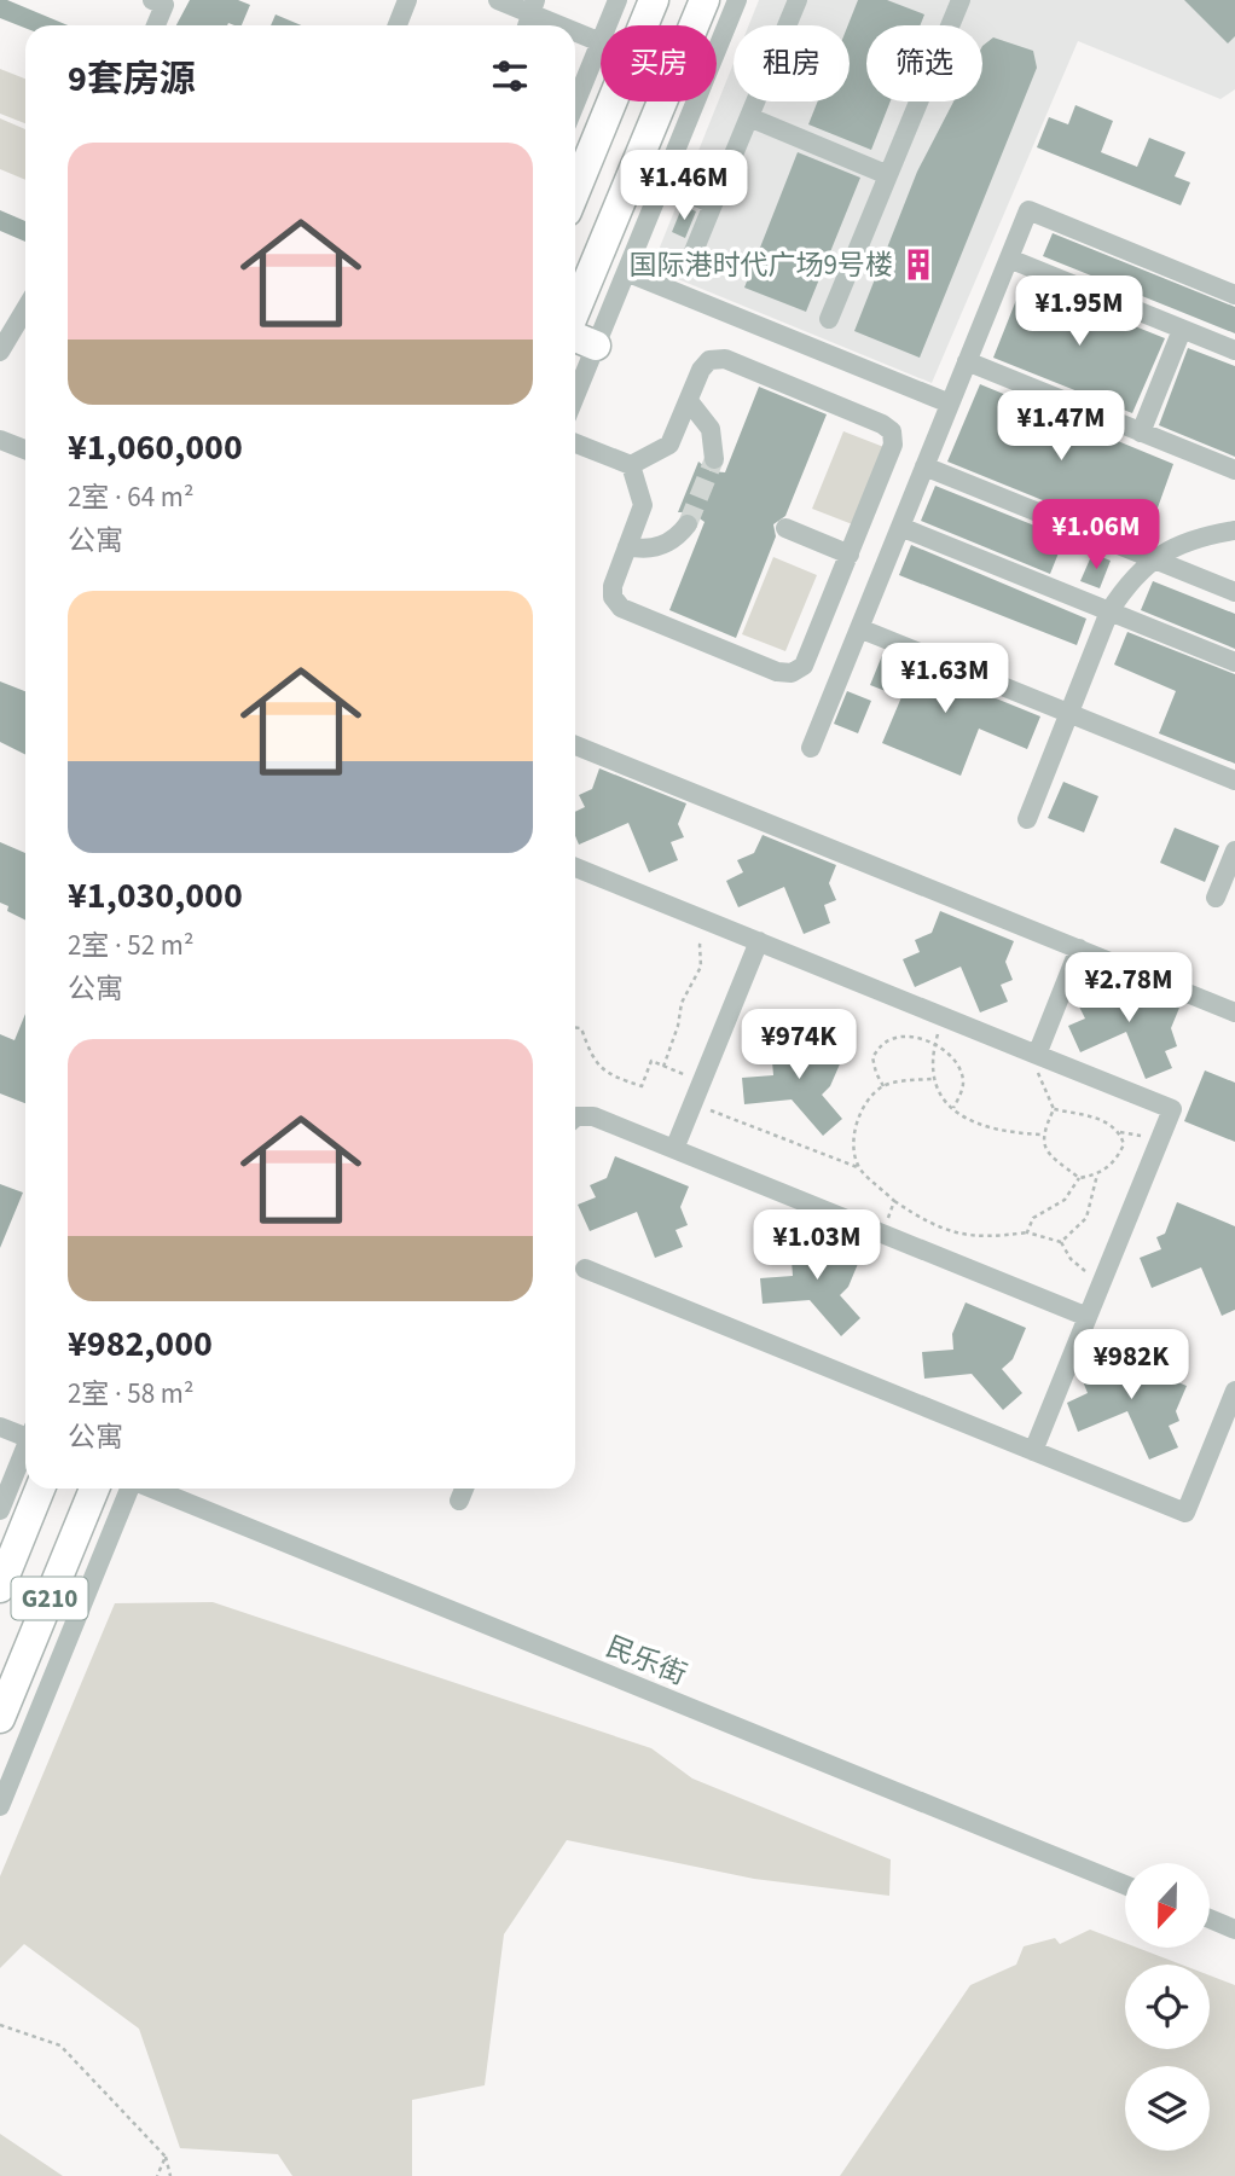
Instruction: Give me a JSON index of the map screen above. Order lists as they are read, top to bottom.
{
  "streets": {
    "highway": ["G210"],
    "street": ["民乐街"]
  },
  "places": {
    "building": ["国际港时代广场9号楼"]
  },
  "north": "bottom",
  "page": {
    "chip": ["买房", "租房", "筛选"],
    "heading": "9套房源",
    "list": [
      {
        "name": "¥1,060,000",
        "note": "2室 · 64 m² · 公寓"
      },
      {
        "name": "¥1,030,000",
        "note": "2室 · 52 m² · 公寓"
      },
      {
        "name": "¥982,000",
        "note": "2室 · 58 m² · 公寓"
      }
    ],
    "price": [
      "¥1.46M",
      "¥1.95M",
      "¥1.47M",
      "¥1.06M",
      "¥1.63M",
      "¥2.78M",
      "¥974K",
      "¥1.03M",
      "¥982K"
    ]
  }
}
